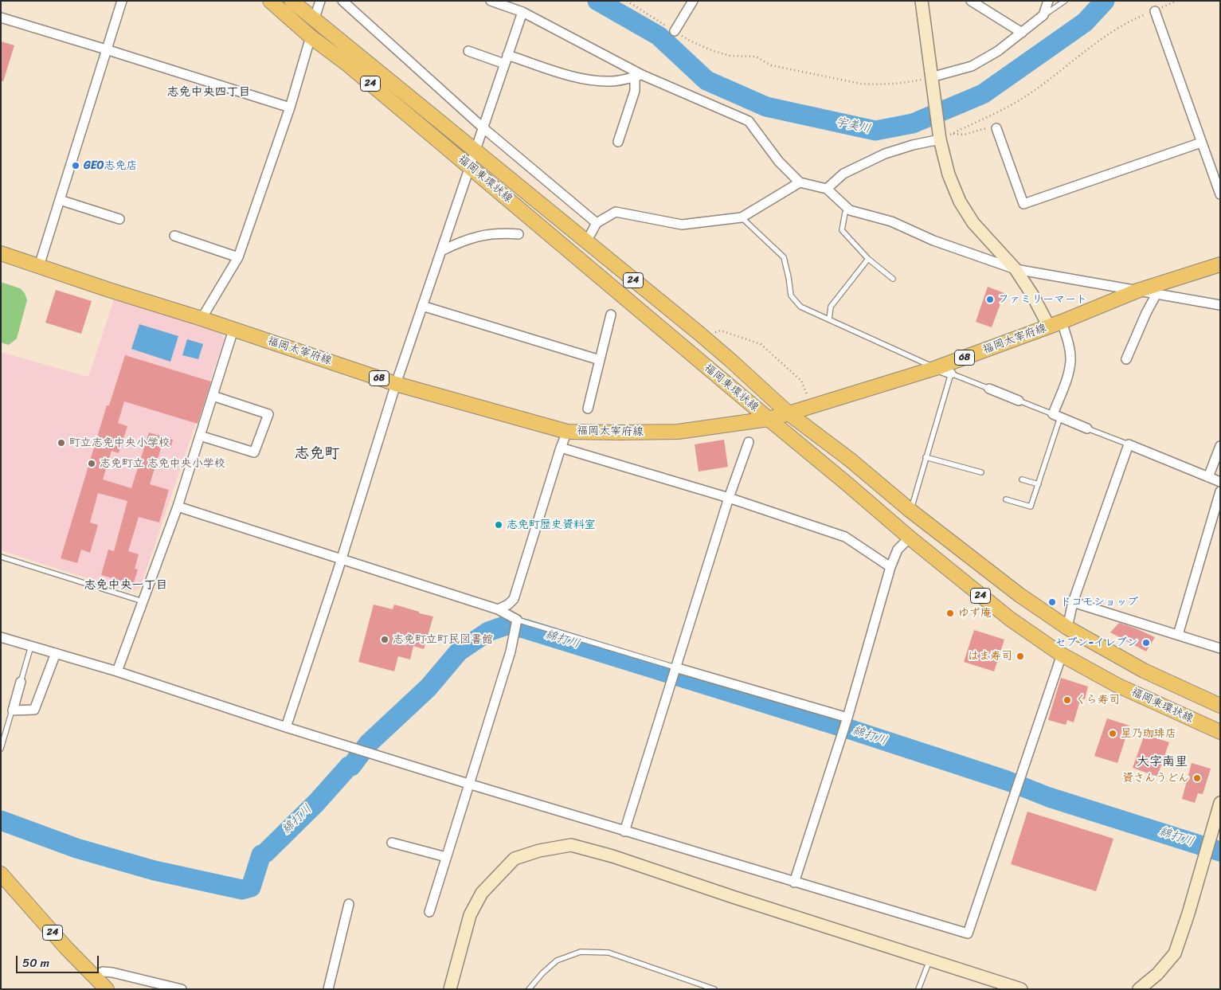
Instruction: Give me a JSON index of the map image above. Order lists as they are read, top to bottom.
{
  "streets": {
    "main road": [
      "24",
      "福岡東環状線",
      "福岡太宰府線",
      "68"
    ]
  },
  "crossings": [
    ["福岡東環状線", "福岡太宰府線"]
  ],
  "districts": [
    "志免中央四丁目",
    "志免町",
    "志免中央一丁目",
    "大字南里"
  ],
  "water": ["宇美川", "綿打川"],
  "places": [
    "GEO志免店",
    "ファミリーマート",
    "町立志免中央小学校",
    "志免町立 志免中央小学校",
    "志免町歴史資料室",
    "ドコモショップ",
    "ゆず庵",
    "志免町立町民図書館",
    "セブン-イレブン",
    "はま寿司",
    "くら寿司",
    "星乃珈琲店",
    "資さんうどん"
  ],
  "scale_bar": "50 m"
}
